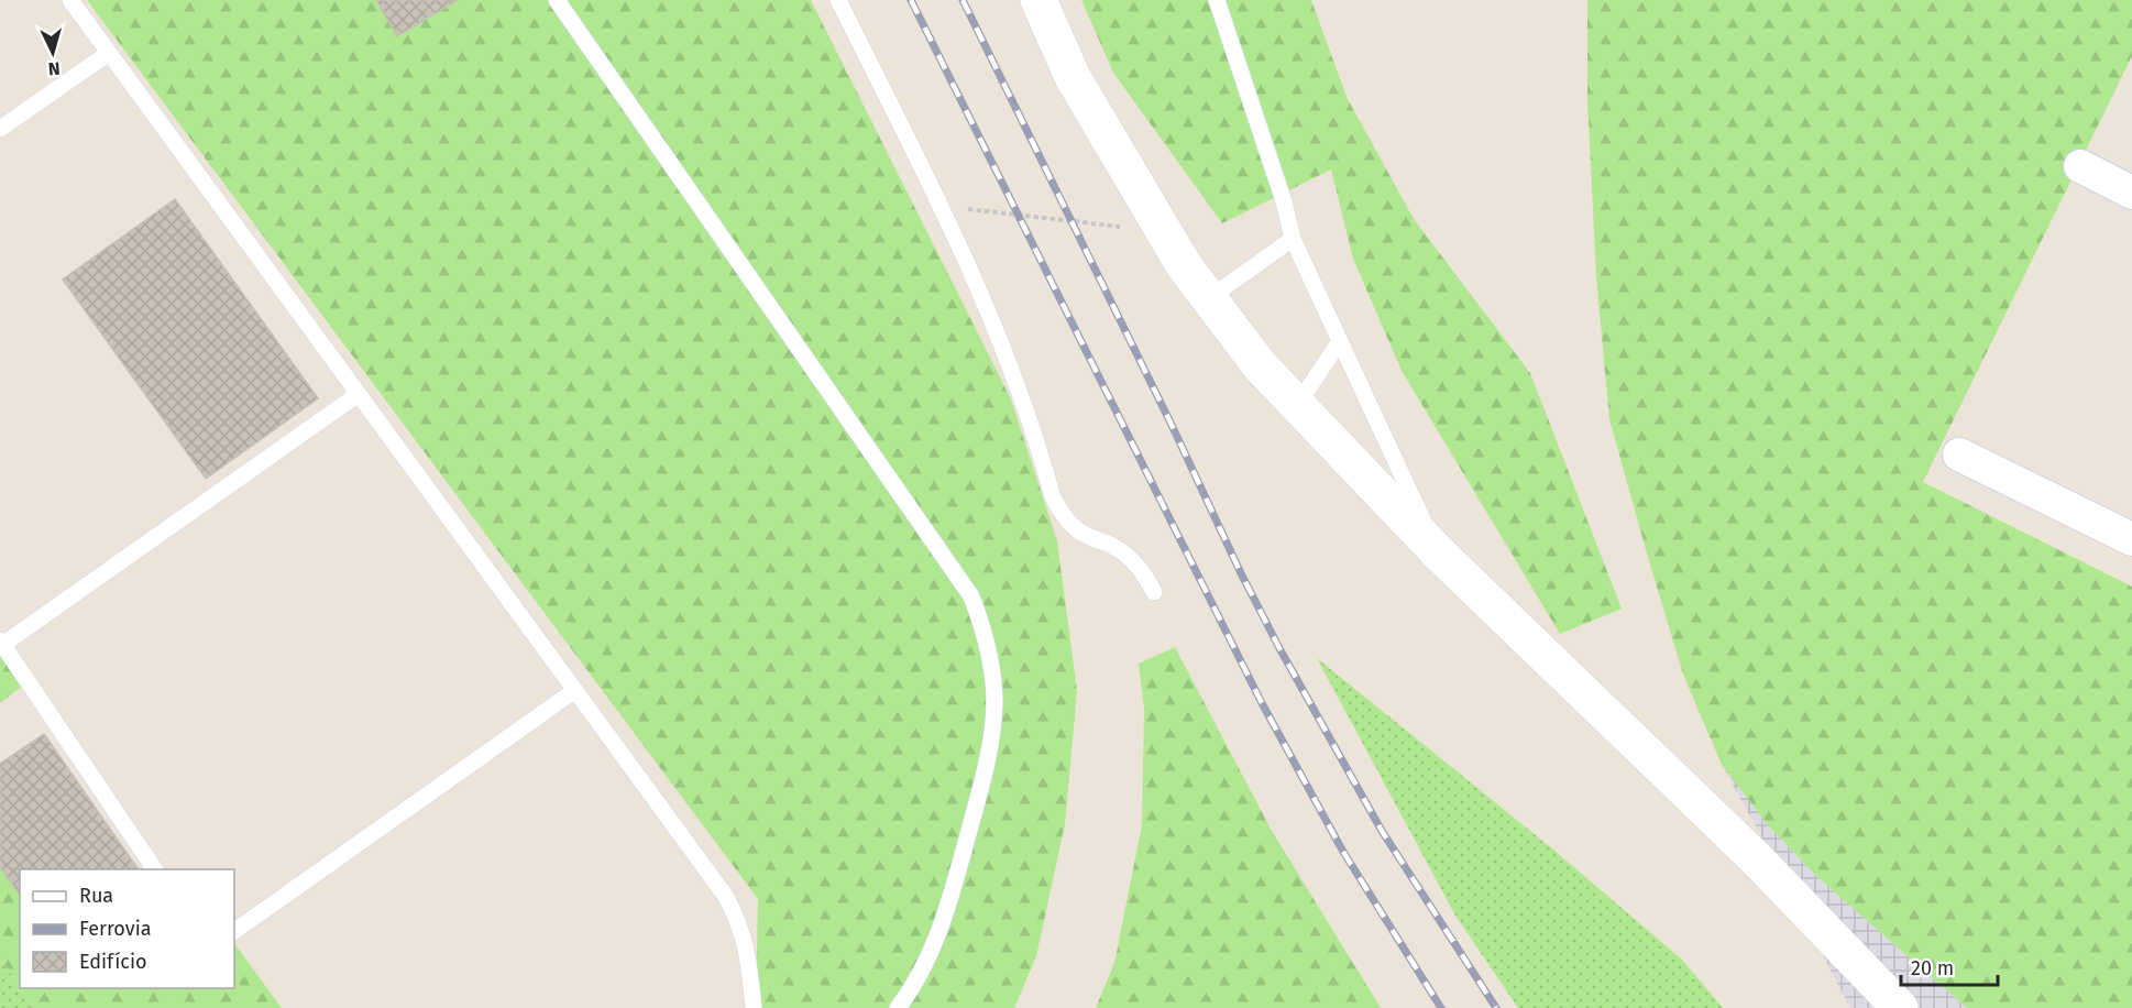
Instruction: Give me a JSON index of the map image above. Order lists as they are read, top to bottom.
{
  "legend": ["Rua", "Ferrovia", "Edifício"],
  "scale_bar": "20 m",
  "north": "bottom"
}
